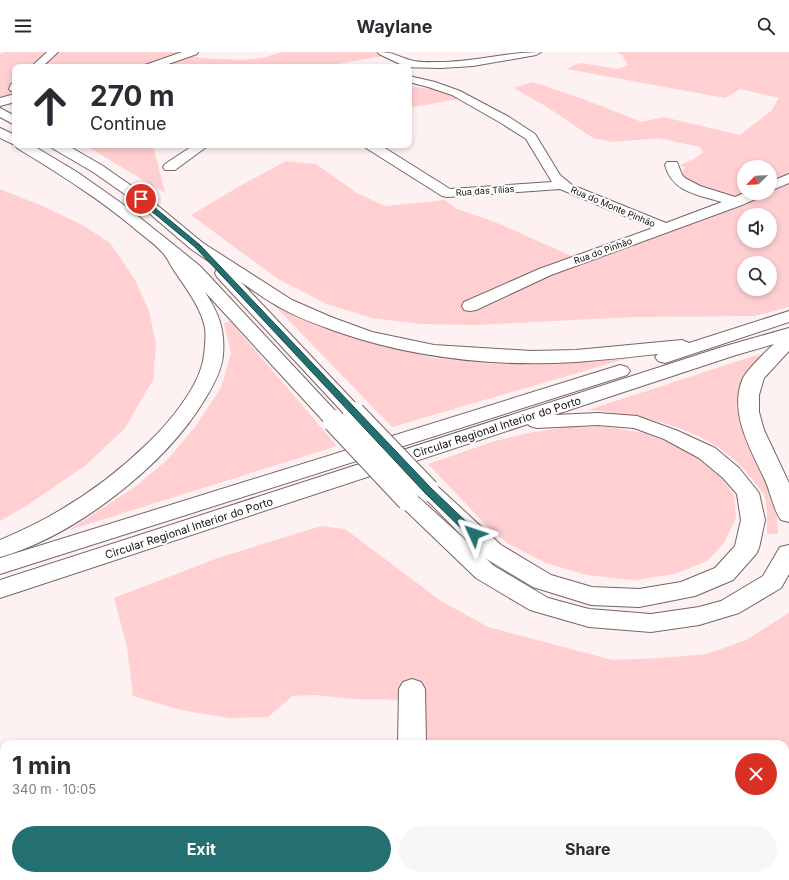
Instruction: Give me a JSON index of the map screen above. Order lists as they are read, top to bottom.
{
  "streets": {
    "main road": ["Circular Regional Interior do Porto"],
    "street": ["Rua das Tílias", "Rua do Monte Pinhão", "Rua do Pinhão"]
  },
  "crossings": [
    ["Rua das Tílias", "Rua do Monte Pinhão"],
    ["Rua do Monte Pinhão", "Rua do Pinhão"]
  ],
  "north": "bottom left",
  "page": {
    "header": "Waylane",
    "turn": ["270 m", "Continue"],
    "heading": ["1 min", "340 m · 10:05"],
    "buttons": ["Exit", "Share"]
  }
}
